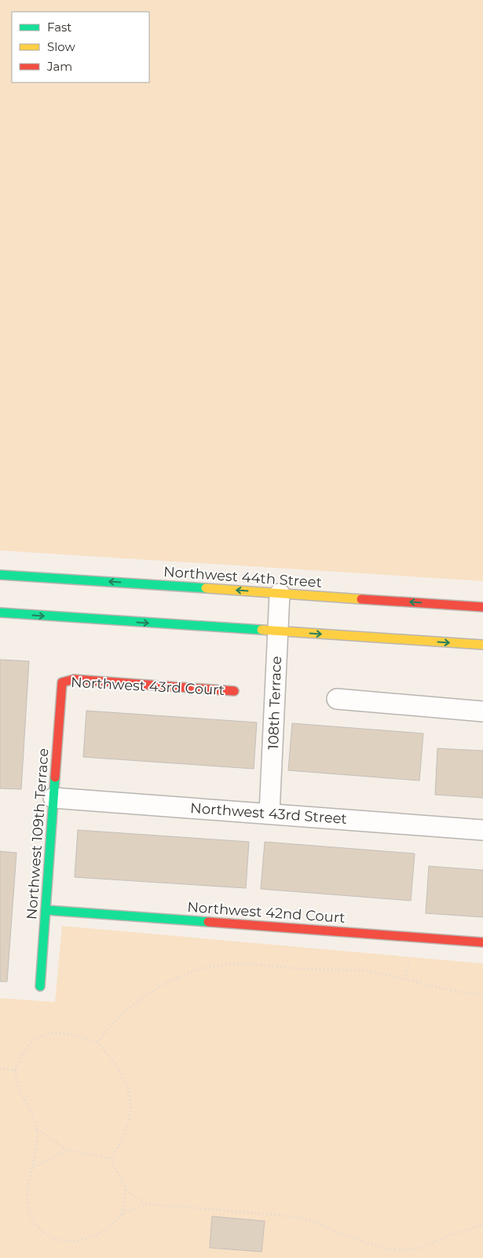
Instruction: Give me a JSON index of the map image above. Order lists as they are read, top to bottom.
{
  "streets": {
    "street": [
      "Northwest 44th Street",
      "Northwest 43rd Court",
      "108th Terrace",
      "Northwest 43rd Street",
      "Northwest 109th Terrace",
      "Northwest 42nd Court"
    ]
  },
  "crossings": [
    ["Northwest 44th Street", "108th Terrace"],
    ["Northwest 43rd Court", "Northwest 109th Terrace"],
    ["108th Terrace", "Northwest 43rd Street"],
    ["Northwest 43rd Street", "Northwest 109th Terrace"],
    ["Northwest 109th Terrace", "Northwest 42nd Court"]
  ],
  "legend": ["Fast", "Slow", "Jam"]
}
